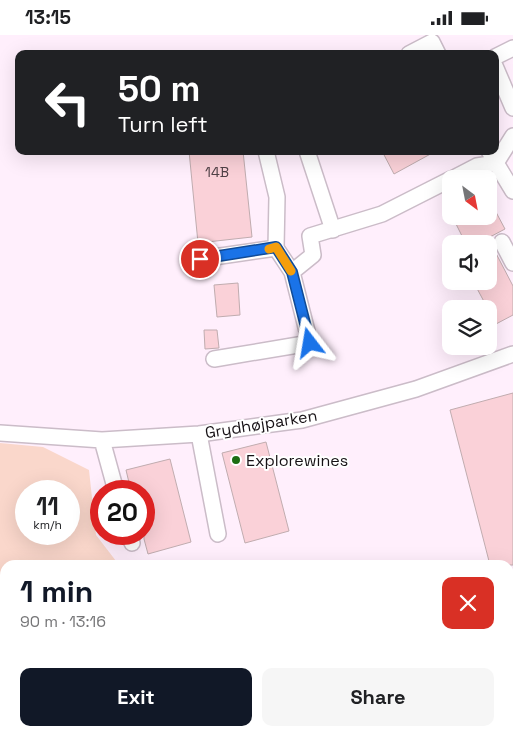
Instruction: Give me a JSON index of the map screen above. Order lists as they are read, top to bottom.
{
  "streets": {
    "street": ["Grydhøjparken"]
  },
  "places": ["Explorewines"],
  "house_numbers": ["14B"],
  "north": "bottom right",
  "page": {
    "status": "13:15",
    "turn": ["50 m", "Turn left"],
    "speed": "11 km/h",
    "limit": "20",
    "heading": ["1 min", "90 m · 13:16"],
    "buttons": ["Exit", "Share"]
  }
}
